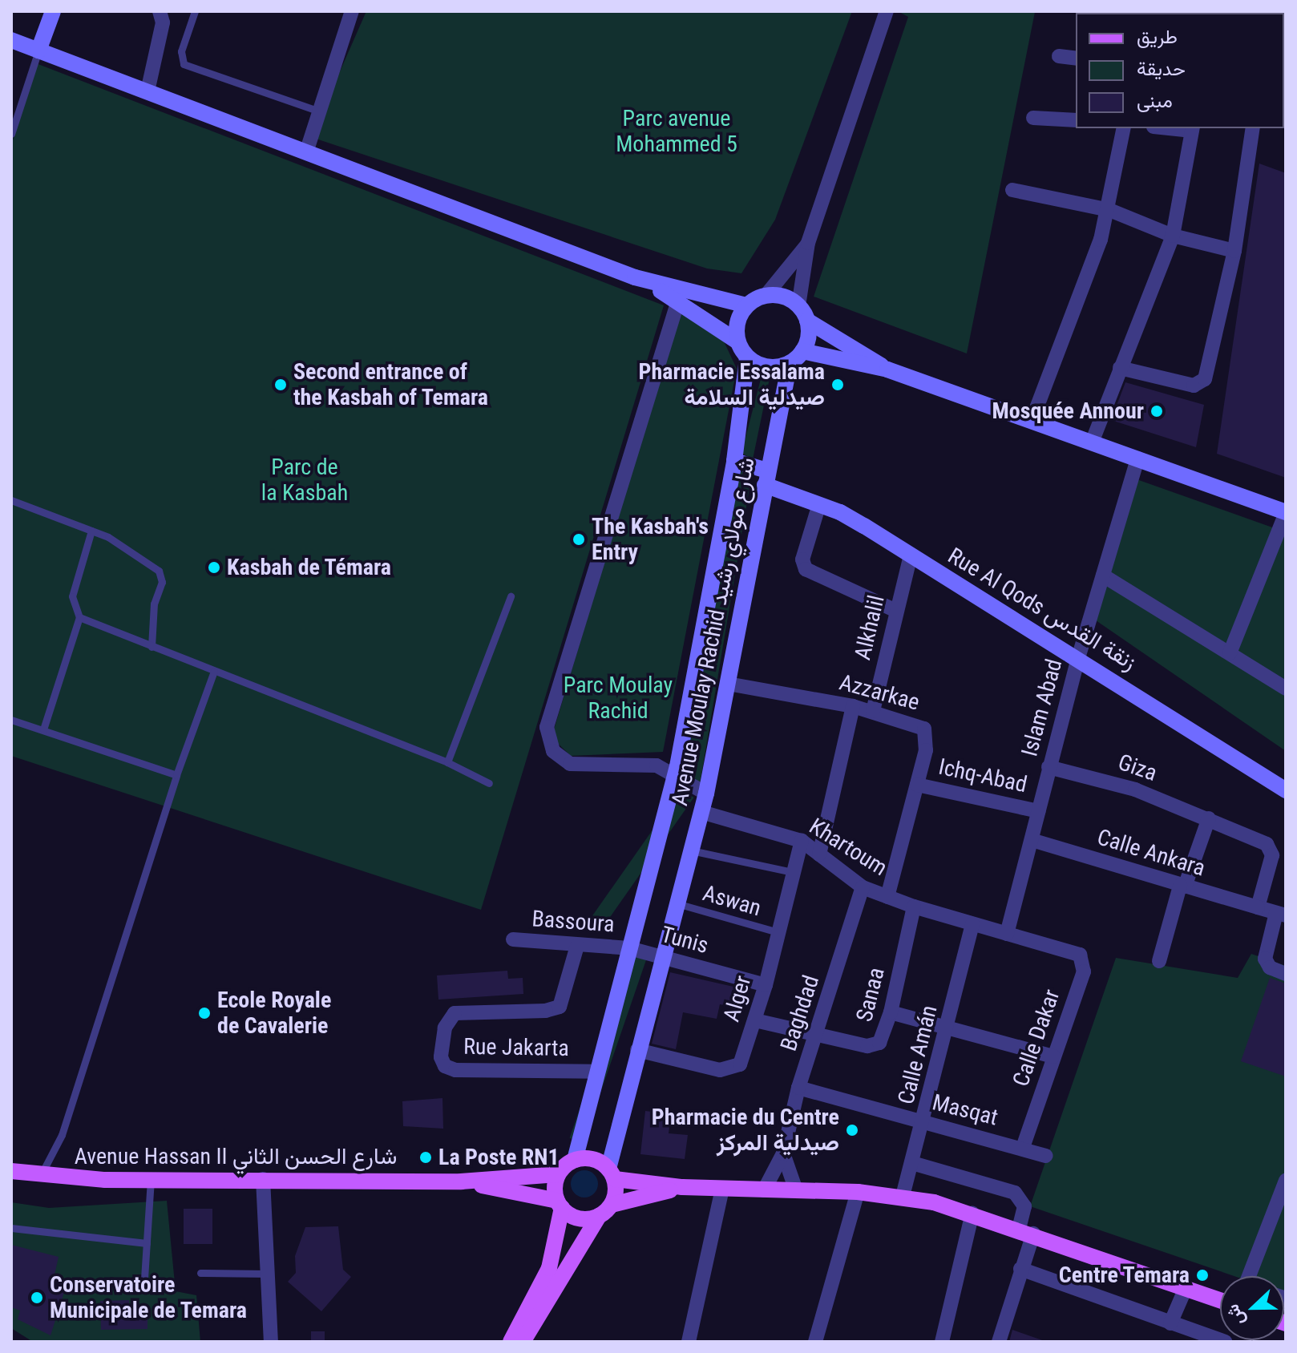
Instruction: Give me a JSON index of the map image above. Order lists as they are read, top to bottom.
{
  "streets": {
    "main road": ["Rue Al Qods زنقة القدس", "Avenue Moulay Rachid شارع مولاي رشيد", "Avenue Hassan II شارع الحسن الثاني"],
    "street": [
      "Alkhalil",
      "Azzarkae",
      "Islam Abad",
      "Giza",
      "Ichq-Abad",
      "Khartoum",
      "Calle Ankara",
      "Bassoura",
      "Tunis",
      "Sanaa",
      "Alger",
      "Baghdad",
      "Calle Dakar",
      "Rue Jakarta",
      "Calle Amán",
      "Masqat"
    ],
    "lane": ["Aswan"]
  },
  "crossings": [
    ["Rue Al Qods زنقة القدس", "Alkhalil"],
    ["Rue Al Qods زنقة القدس", "Avenue Moulay Rachid شارع مولاي رشيد"],
    ["Rue Al Qods زنقة القدس", "Islam Abad"],
    ["Alkhalil", "Azzarkae"],
    ["Avenue Moulay Rachid شارع مولاي رشيد", "Azzarkae"],
    ["Avenue Moulay Rachid شارع مولاي رشيد", "Khartoum"],
    ["Avenue Moulay Rachid شارع مولاي رشيد", "Aswan"],
    ["Avenue Moulay Rachid شارع مولاي رشيد", "Bassoura"],
    ["Avenue Moulay Rachid شارع مولاي رشيد", "Tunis"],
    ["Avenue Moulay Rachid شارع مولاي رشيد", "Alger"],
    ["Avenue Moulay Rachid شارع مولاي رشيد", "Rue Jakarta"],
    ["Avenue Moulay Rachid شارع مولاي رشيد", "Avenue Hassan II شارع الحسن الثاني"],
    ["Azzarkae", "Ichq-Abad"],
    ["Azzarkae", "Khartoum"],
    ["Islam Abad", "Giza"],
    ["Islam Abad", "Ichq-Abad"],
    ["Islam Abad", "Khartoum"],
    ["Islam Abad", "Calle Ankara"],
    ["Giza", "Calle Ankara"],
    ["Khartoum", "Sanaa"],
    ["Khartoum", "Alger"],
    ["Khartoum", "Baghdad"],
    ["Khartoum", "Calle Dakar"],
    ["Khartoum", "Calle Amán"],
    ["Aswan", "Alger"],
    ["Bassoura", "Tunis"],
    ["Bassoura", "Rue Jakarta"],
    ["Tunis", "Alger"],
    ["Sanaa", "Alger"],
    ["Sanaa", "Baghdad"],
    ["Baghdad", "Masqat"],
    ["Calle Dakar", "Masqat"],
    ["Calle Amán", "Masqat"]
  ],
  "parks": ["Parc avenue Mohammed 5", "Parc de la Kasbah", "Parc Moulay Rachid"],
  "places": [
    "Second entrance of the Kasbah of Temara",
    "Pharmacie Essalama صيدلية السلامة",
    "Mosquée Annour",
    "The Kasbah's Entry",
    "Kasbah de Témara",
    "Ecole Royale de Cavalerie",
    "Pharmacie du Centre صيدلية المركز",
    "La Poste RN1",
    "Centre Temara",
    "Conservatoire Municipale de Temara"
  ],
  "legend": ["طريق", "حديقة", "مبنى"],
  "north": "left"
}
